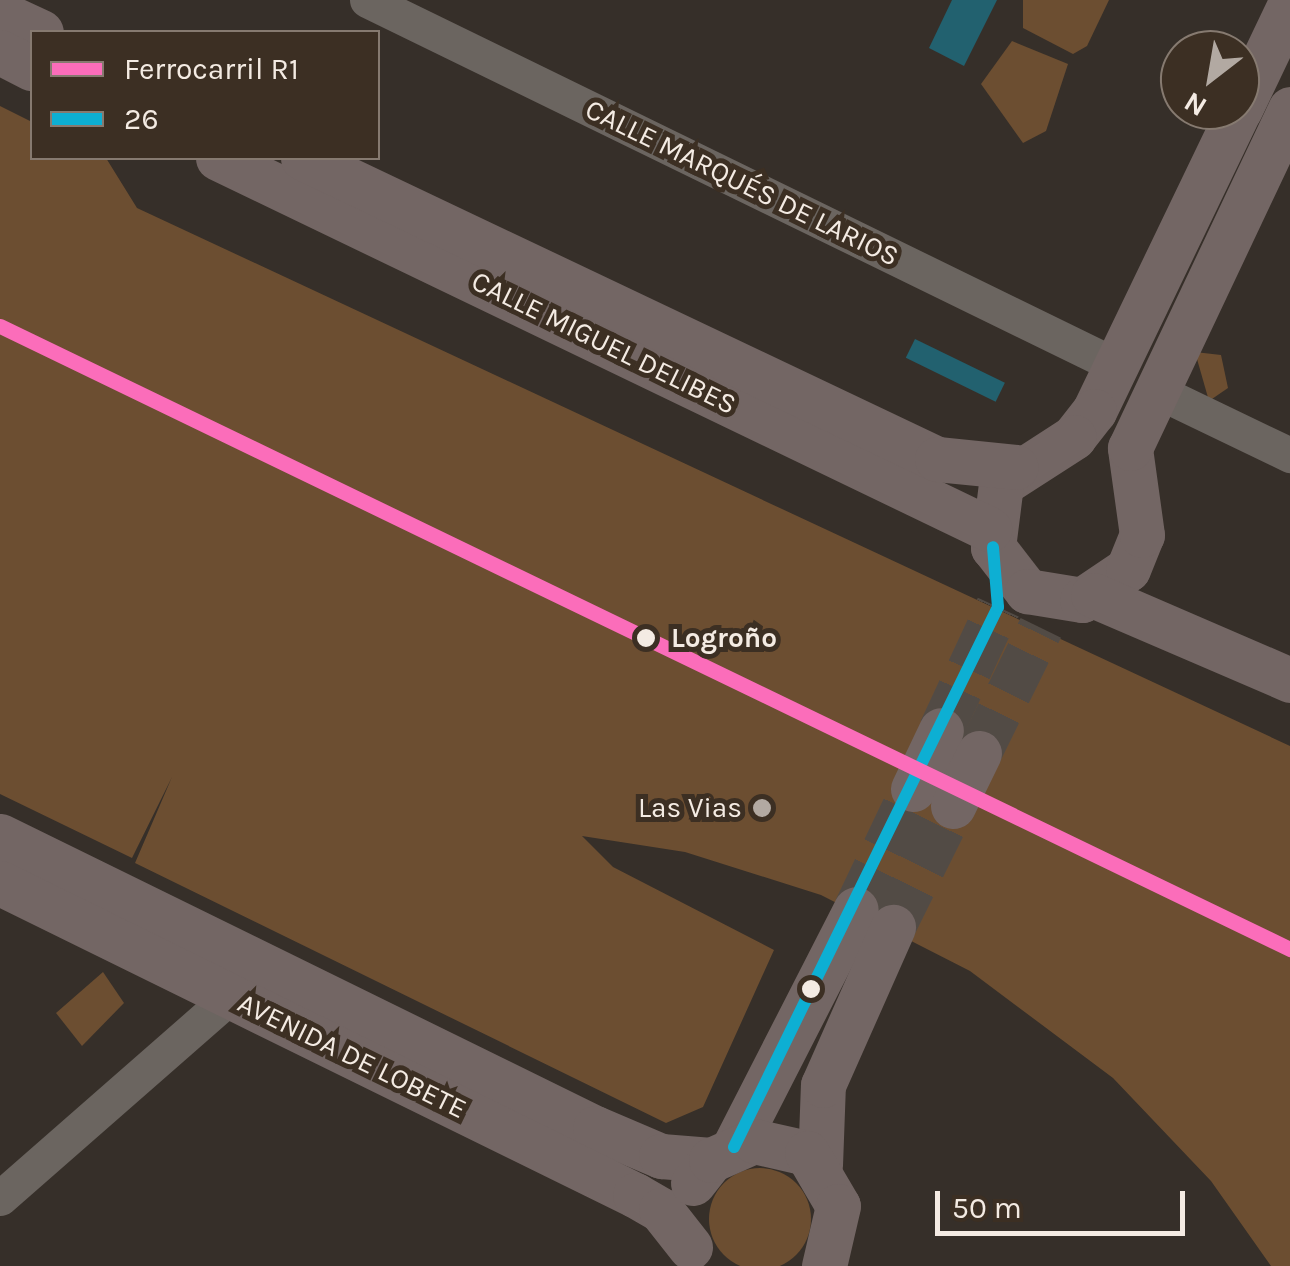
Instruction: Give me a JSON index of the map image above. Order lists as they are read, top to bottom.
{
  "streets": {
    "main road": ["CALLE MIGUEL DELIBES", "AVENIDA DE LOBETE"],
    "street": ["CALLE MARQUÉS DE LARIOS"]
  },
  "places": ["Logroño", "Las Vias"],
  "lines": ["rail line R1", "transit line 26"],
  "legend": ["Ferrocarril R1", "26"],
  "scale_bar": "50 m",
  "north": "bottom left"
}
